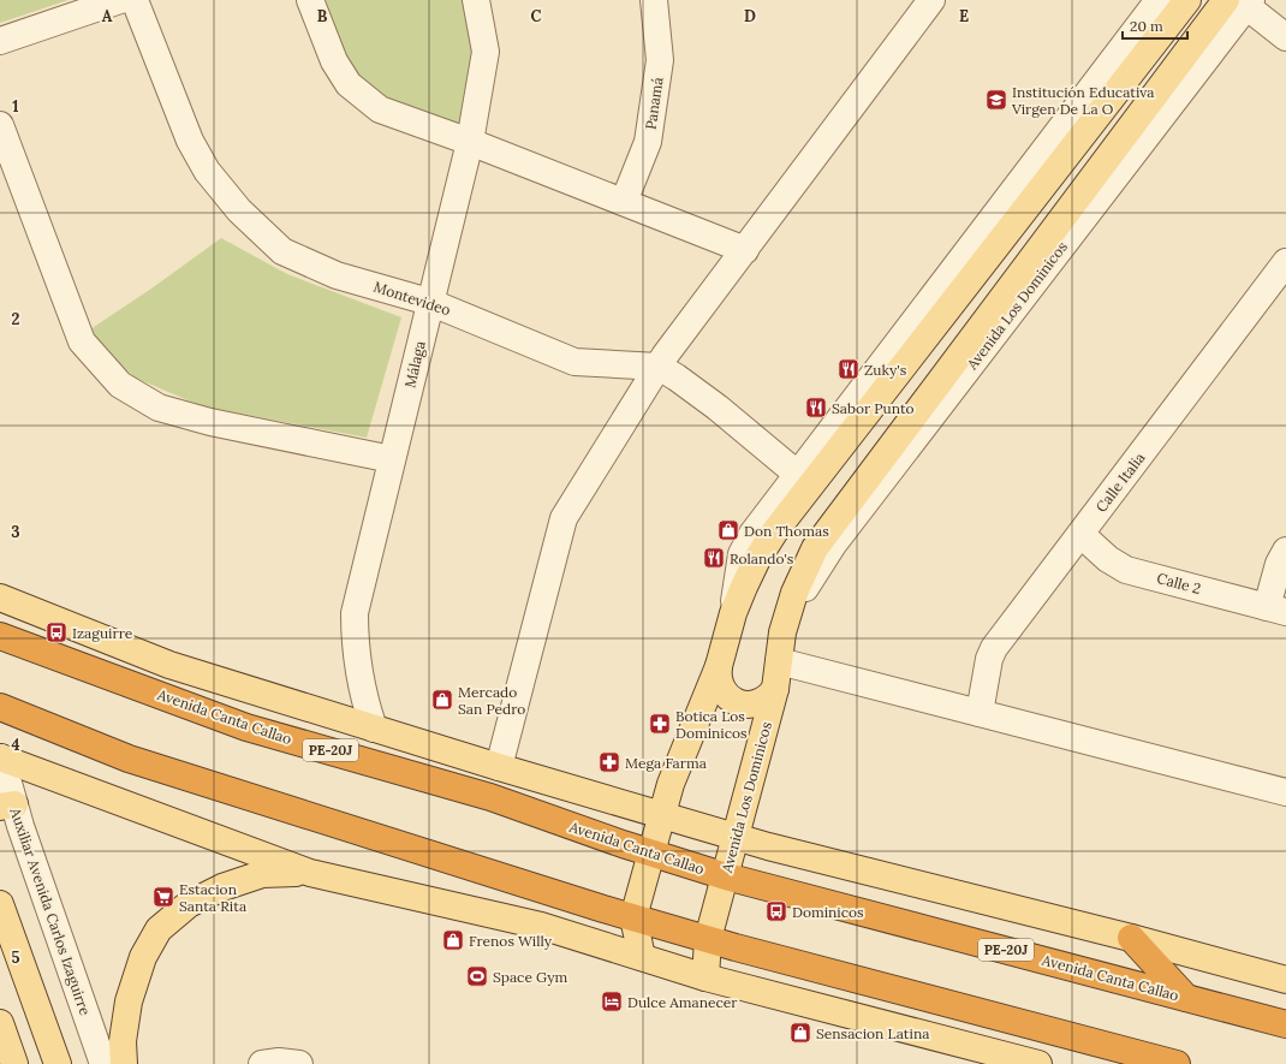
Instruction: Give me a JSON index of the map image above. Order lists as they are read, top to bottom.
{
  "streets": {
    "highway": ["Avenida Canta Callao", "PE-20J"],
    "main road": ["Avenida Los Dominicos"],
    "street": [
      "Panamá",
      "Montevideo",
      "Málaga",
      "Calle Italia",
      "Calle 2",
      "Auxiliar Avenida Carlos Izaguirre"
    ]
  },
  "crossings": [
    ["Montevideo", "Málaga"],
    ["Avenida Los Dominicos", "Avenida Canta Callao"],
    ["Calle Italia", "Calle 2"]
  ],
  "places": {
    "school or university": ["Institución Educativa Virgen De La O"],
    "restaurant": ["Zuky's", "Sabor Punto", "Rolando's"],
    "shop": [
      "Don Thomas",
      "Mercado San Pedro",
      "Frenos Willy",
      "Sensacion Latina"
    ],
    "bus stop": ["Izaguirre", "Dominicos"],
    "pharmacy": ["Botica Los Dominicos", "Mega Farma"],
    "supermarket": ["Estacion Santa Rita"],
    "sports": ["Space Gym"],
    "hotel": ["Dulce Amanecer"]
  },
  "scale_bar": "20 m",
  "grid": {
    "columns": [
      "A",
      "B",
      "C",
      "D",
      "E"
    ],
    "rows": [
      "1",
      "2",
      "3",
      "4",
      "5"
    ]
  }
}
